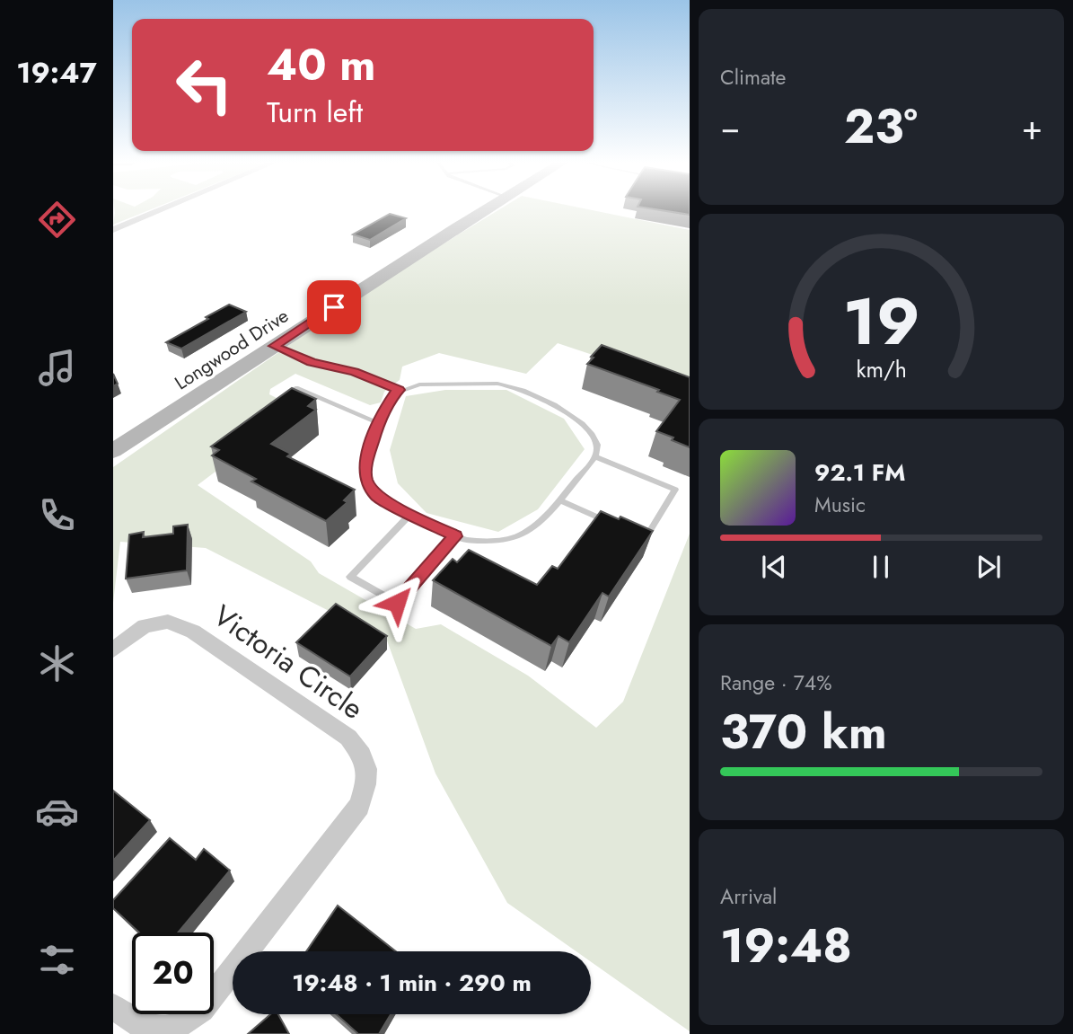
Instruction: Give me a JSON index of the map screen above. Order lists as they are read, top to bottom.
{
  "streets": {
    "main road": ["Longwood Drive"],
    "street": ["Victoria Circle"]
  },
  "page": {
    "tabs": "19:47",
    "tile": [
      "Climate",
      ["Range · 74%", "370 km"],
      ["Arrival", "19:48"]
    ],
    "turn": ["40 m", "Turn left"],
    "heat": ["−", "23°", "+"],
    "song": ["92.1 FM", "Music"],
    "limit": "20",
    "trip": "19:48 · 1 min · 290 m",
    "gauge": ["19", "km/h"]
  }
}
